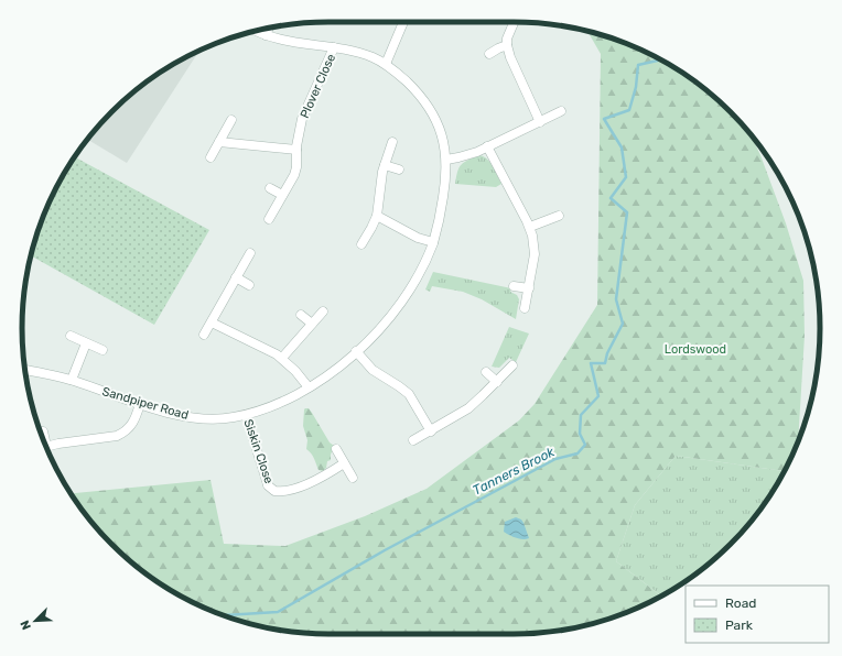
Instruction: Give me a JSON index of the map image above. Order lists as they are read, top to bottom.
{
  "streets": {
    "street": ["Plover Close", "Sandpiper Road", "Siskin Close"]
  },
  "crossings": [
    ["Plover Close", "Sandpiper Road"],
    ["Sandpiper Road", "Siskin Close"]
  ],
  "water": ["Tanners Brook"],
  "parks": ["Lordswood"],
  "legend": ["Road", "Park"],
  "north": "bottom left"
}
